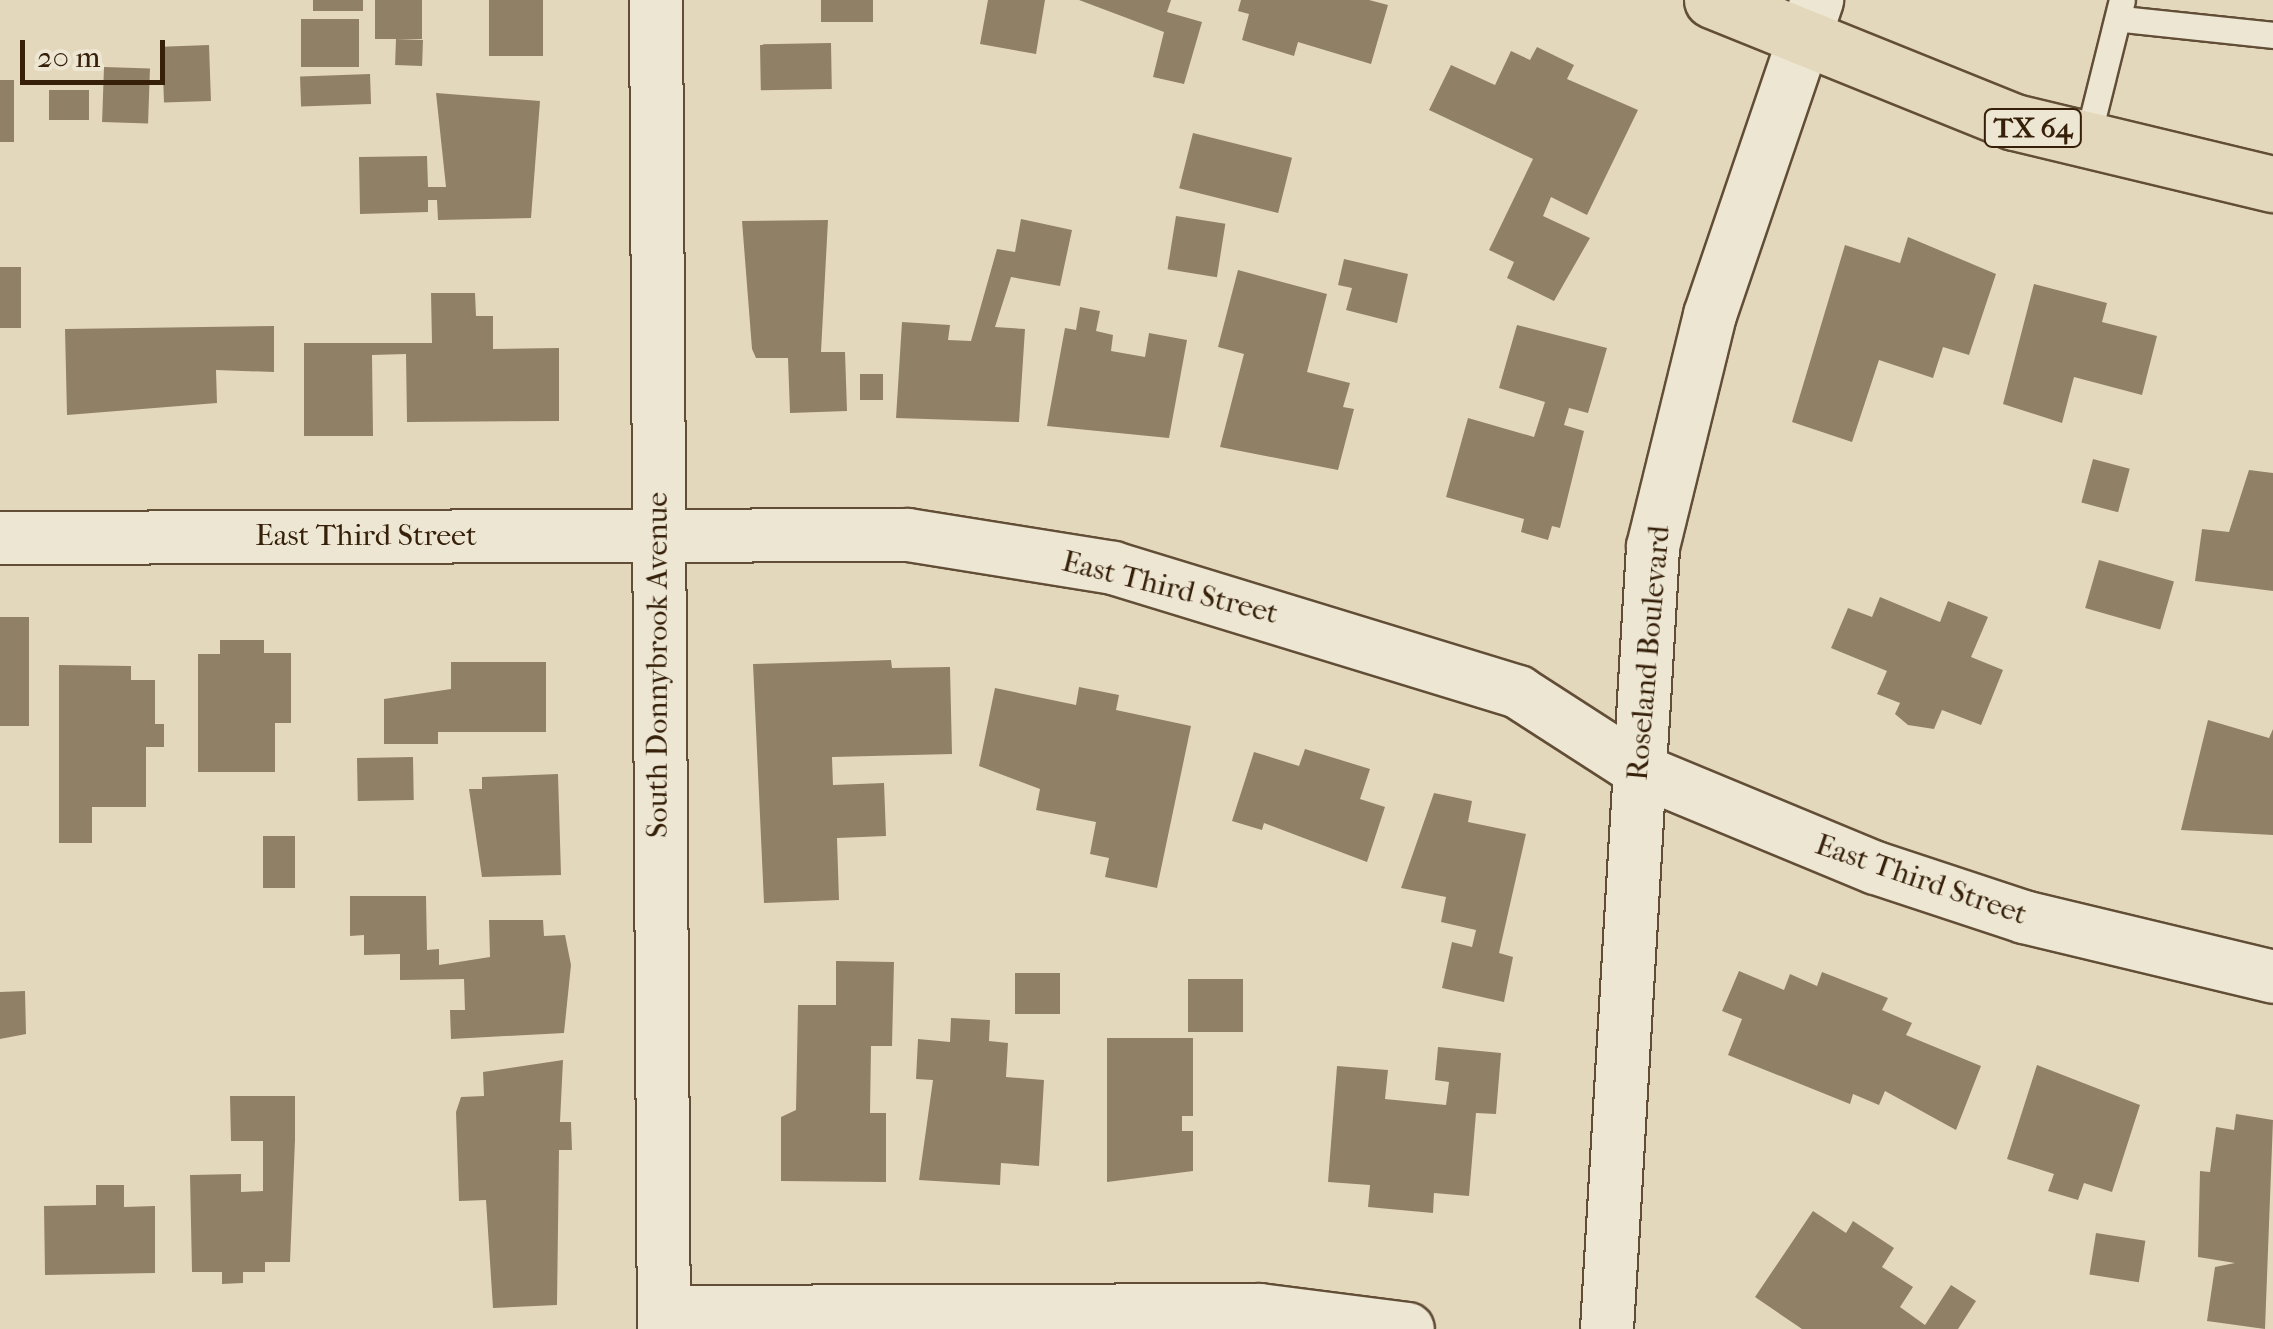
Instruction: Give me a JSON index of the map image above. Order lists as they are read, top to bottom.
{
  "streets": {
    "main road": ["TX 64"],
    "street": ["East Third Street", "Roseland Boulevard", "South Donnybrook Avenue"]
  },
  "crossings": [
    ["TX 64", "Roseland Boulevard"],
    ["East Third Street", "Roseland Boulevard"],
    ["East Third Street", "South Donnybrook Avenue"]
  ],
  "scale_bar": "20 m"
}
